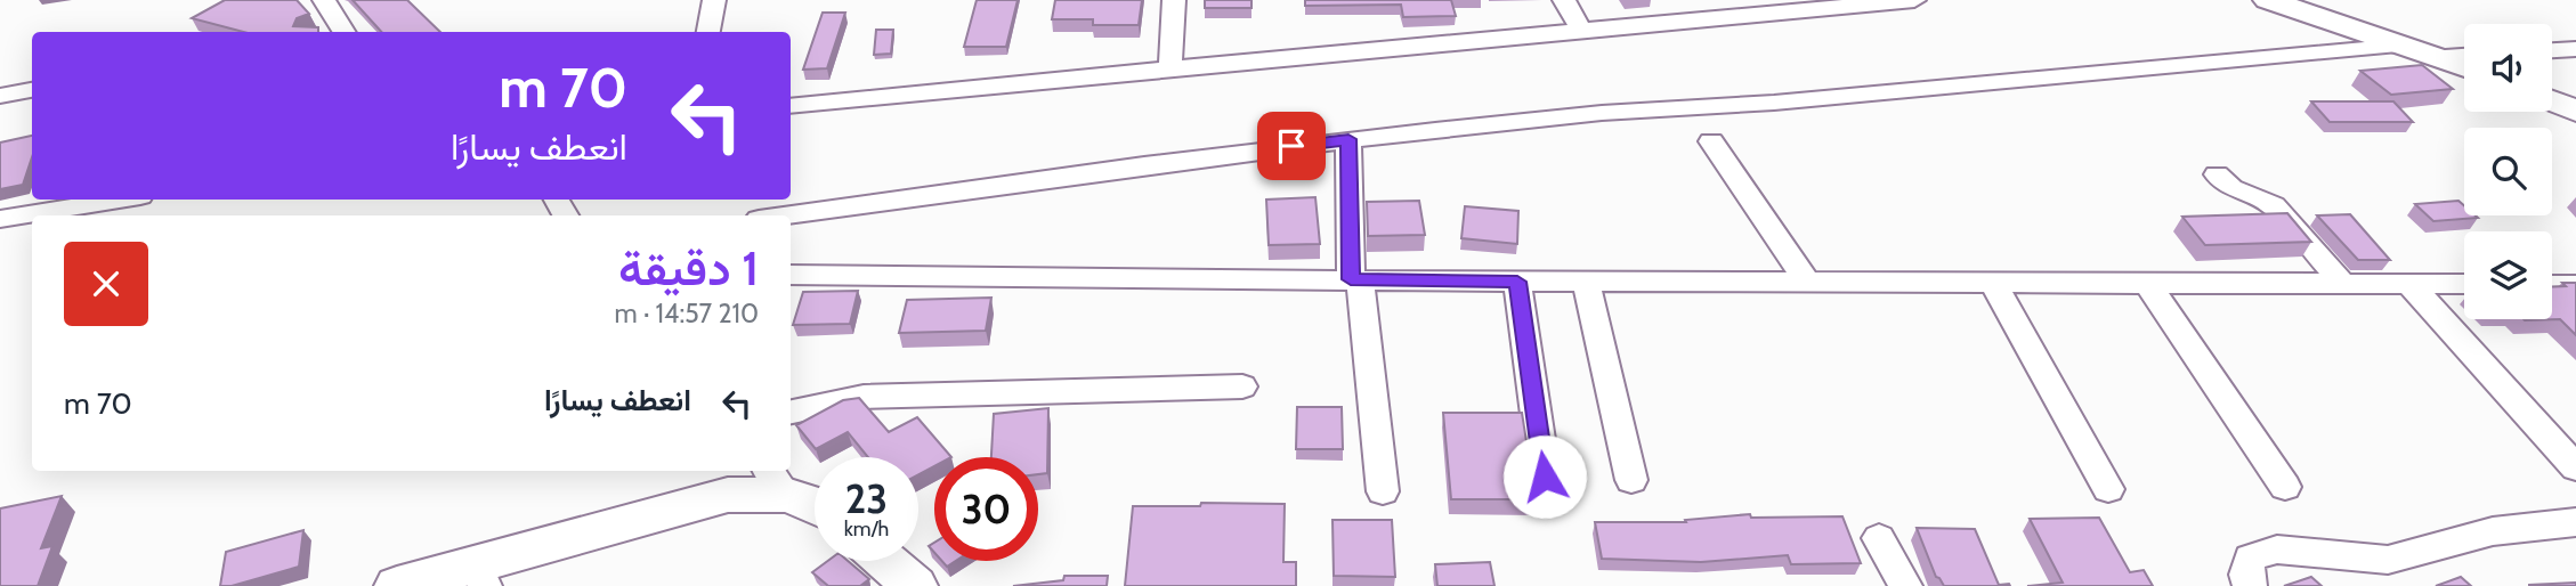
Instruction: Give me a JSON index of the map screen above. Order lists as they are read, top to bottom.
{
  "page": {
    "turn": ["70 m", "انعطف يسارًا"],
    "heading": ["1 دقيقة", "210 m · 14:57"],
    "list": [
      {
        "name": "انعطف يسارًا",
        "value": "70 m"
      }
    ],
    "speed": "23 km/h",
    "limit": "30"
  }
}
